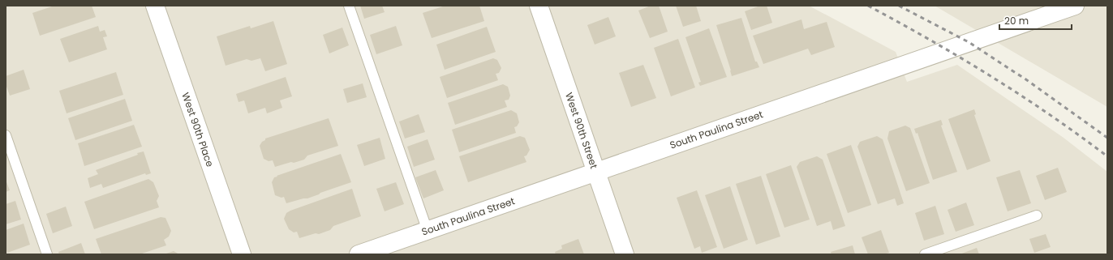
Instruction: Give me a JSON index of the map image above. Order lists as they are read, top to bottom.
{
  "streets": {
    "street": ["West 90th Place", "South Paulina Street", "West 90th Street"]
  },
  "crossings": [
    ["South Paulina Street", "West 90th Street"]
  ],
  "scale_bar": "20 m"
}
